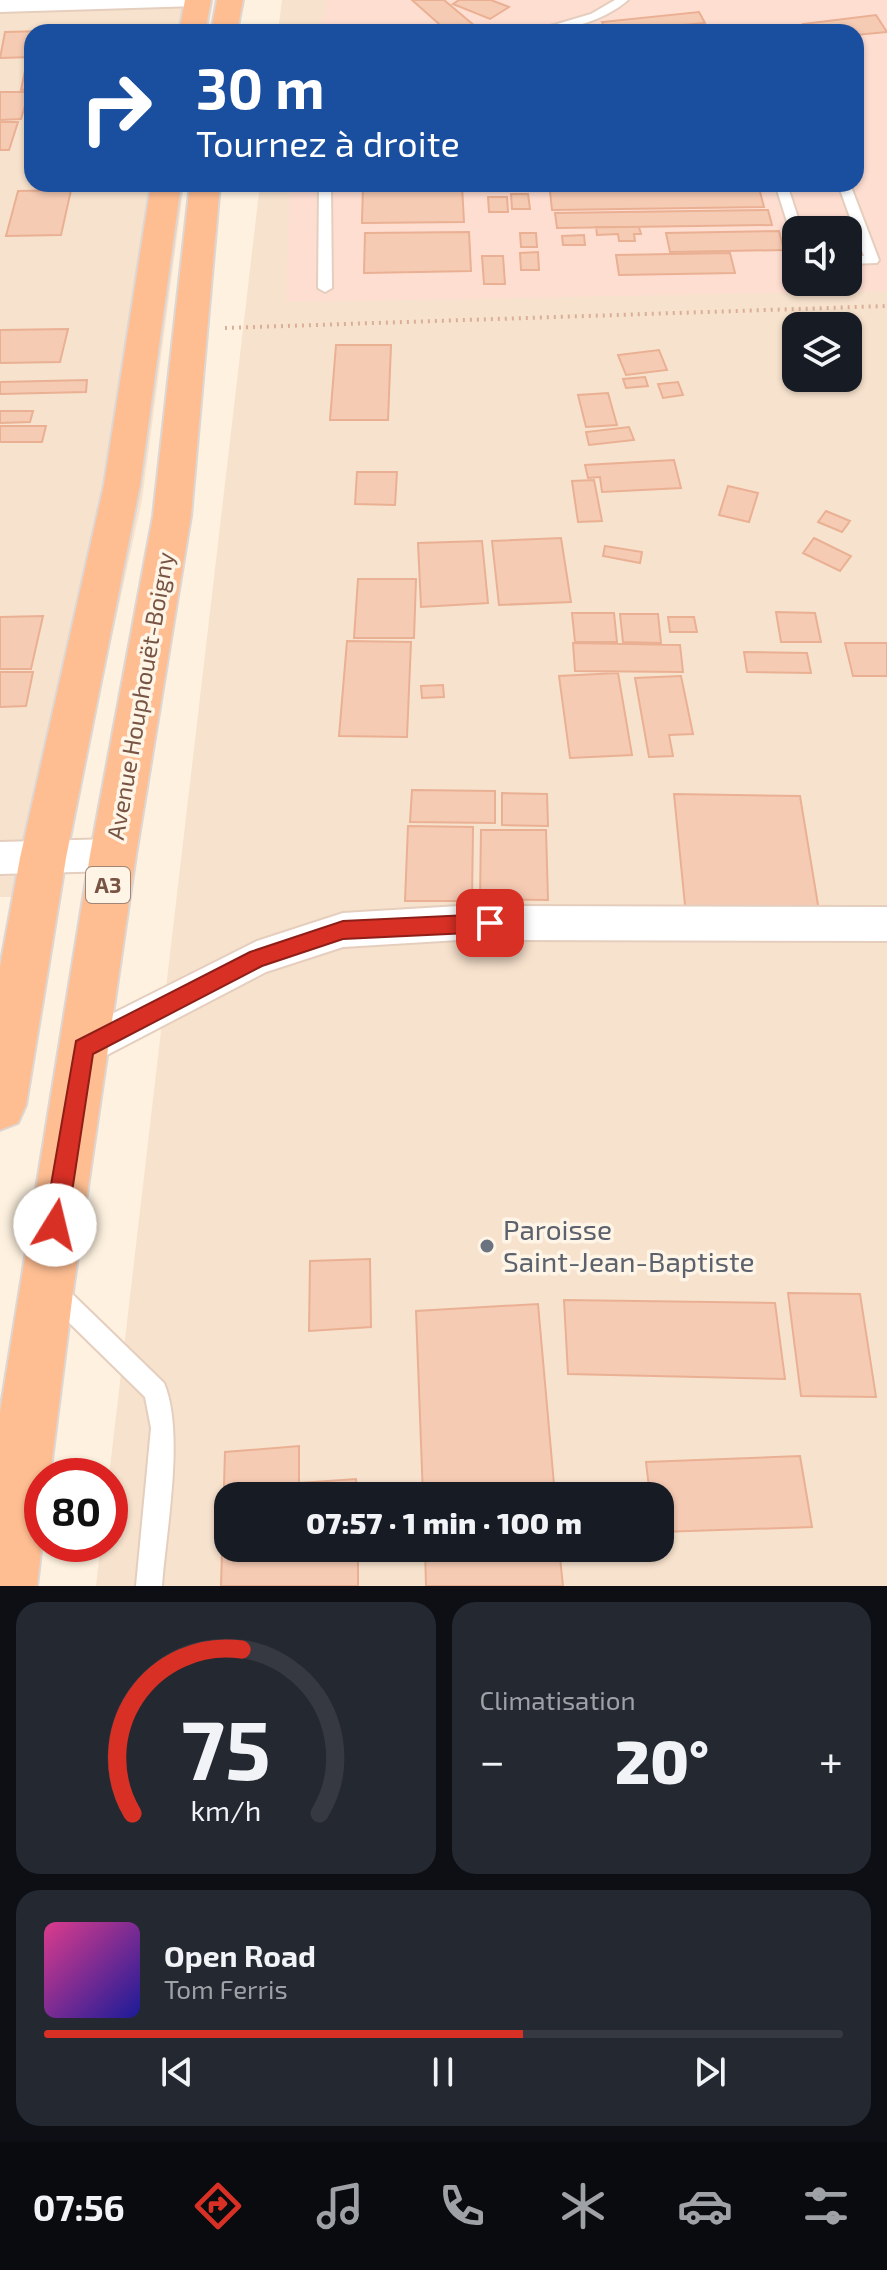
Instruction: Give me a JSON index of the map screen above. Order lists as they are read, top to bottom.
{
  "streets": {
    "highway": ["Avenue Houphouët-Boigny", "A3"]
  },
  "places": ["Paroisse Saint-Jean-Baptiste"],
  "page": {
    "turn": ["30 m", "Tournez à droite"],
    "limit": "80",
    "trip": "07:57 · 1 min · 100 m",
    "tile": "Climatisation",
    "heat": ["−", "20°", "+"],
    "song": ["Open Road", "Tom Ferris"],
    "tabs": "07:56",
    "gauge": ["75", "km/h"]
  }
}
